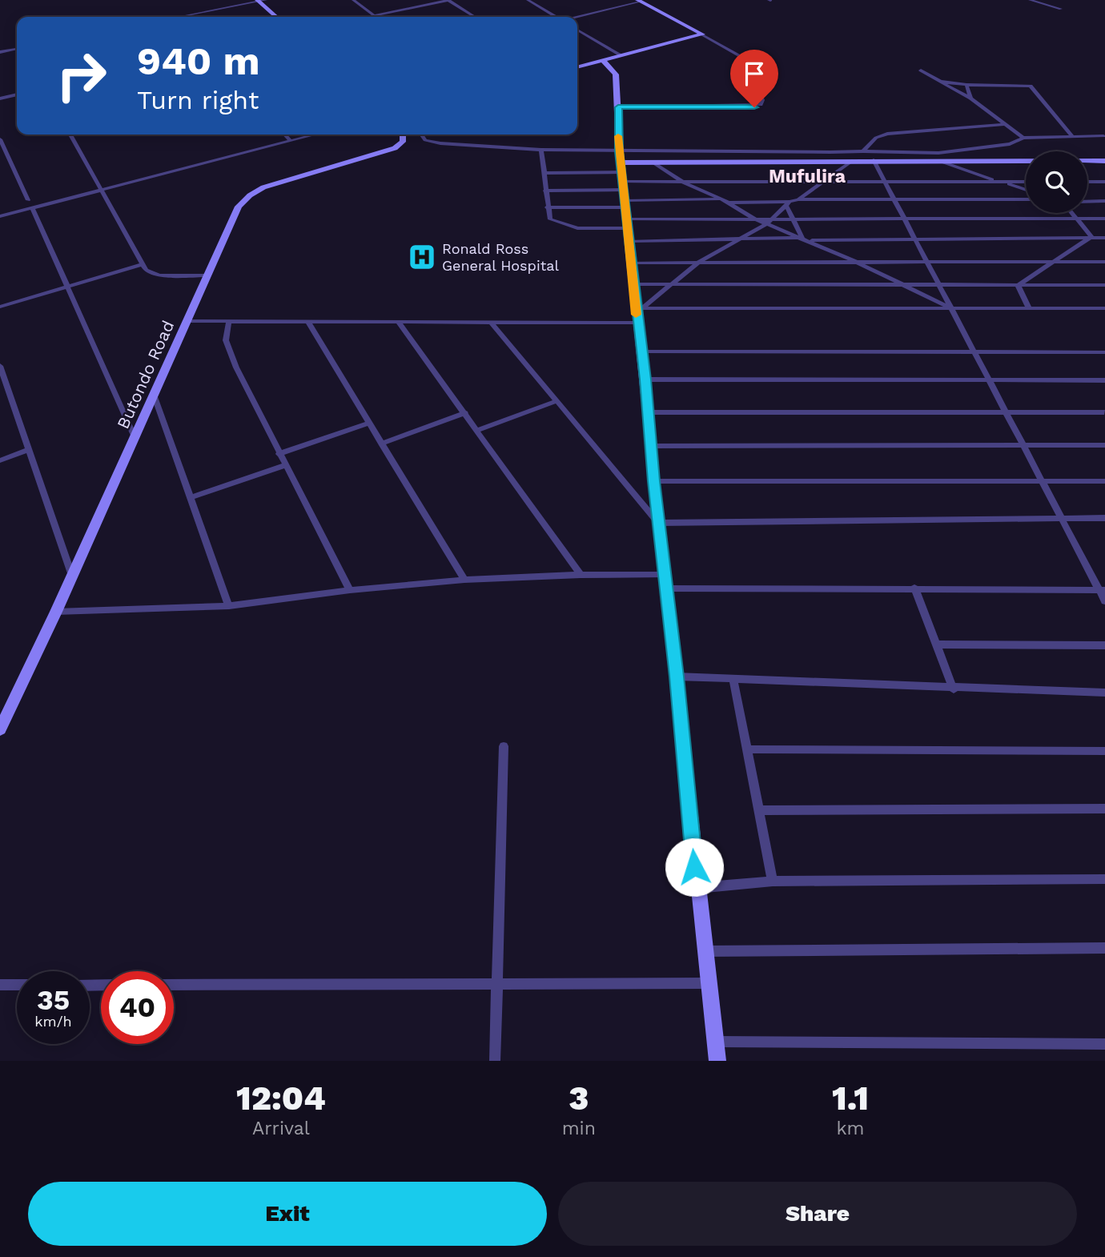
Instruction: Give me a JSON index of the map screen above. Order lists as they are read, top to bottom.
{
  "streets": {
    "street": ["Butondo Road"]
  },
  "districts": ["Mufulira"],
  "places": {
    "hospital": ["Ronald Ross General Hospital"]
  },
  "page": {
    "turn": ["940 m", "Turn right"],
    "speed": "35 km/h",
    "limit": "40",
    "eta": [
      "12:04",
      "Arrival",
      "3",
      "min",
      "1.1",
      "km"
    ],
    "buttons": ["Exit", "Share"]
  }
}
